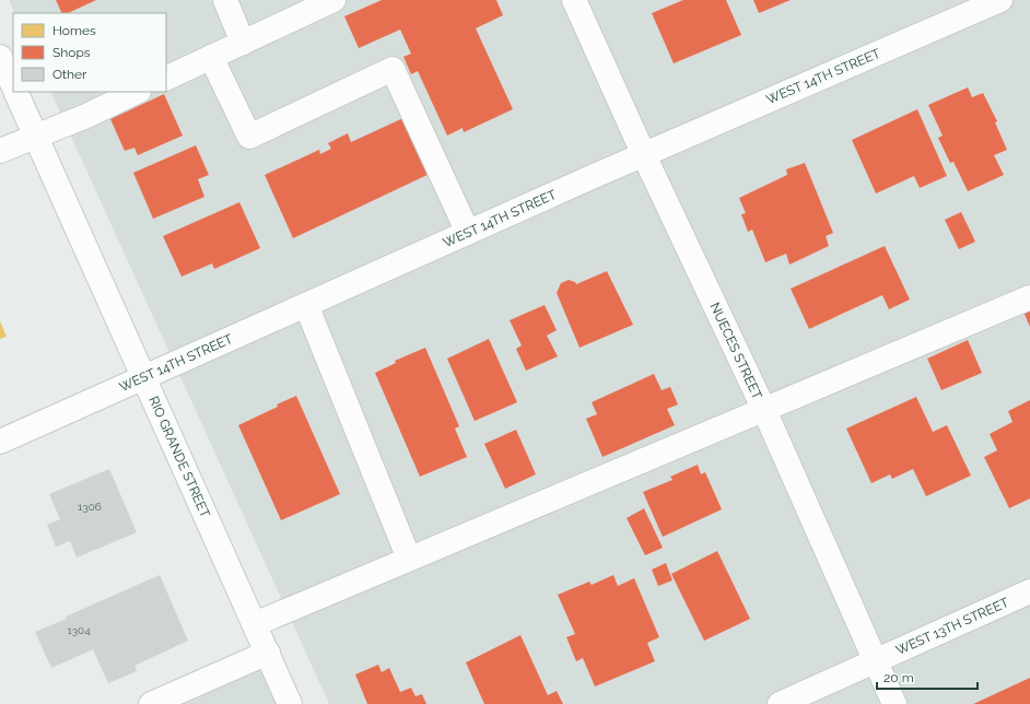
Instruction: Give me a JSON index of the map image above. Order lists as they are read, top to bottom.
{
  "streets": {
    "street": [
      "WEST 14TH STREET",
      "NUECES STREET",
      "RIO GRANDE STREET",
      "WEST 13TH STREET"
    ]
  },
  "crossings": [
    ["WEST 14TH STREET", "NUECES STREET"],
    ["WEST 14TH STREET", "RIO GRANDE STREET"],
    ["NUECES STREET", "WEST 13TH STREET"]
  ],
  "house_numbers": ["1306", "1304"],
  "legend": ["Homes", "Shops", "Other"],
  "scale_bar": "20 m"
}
